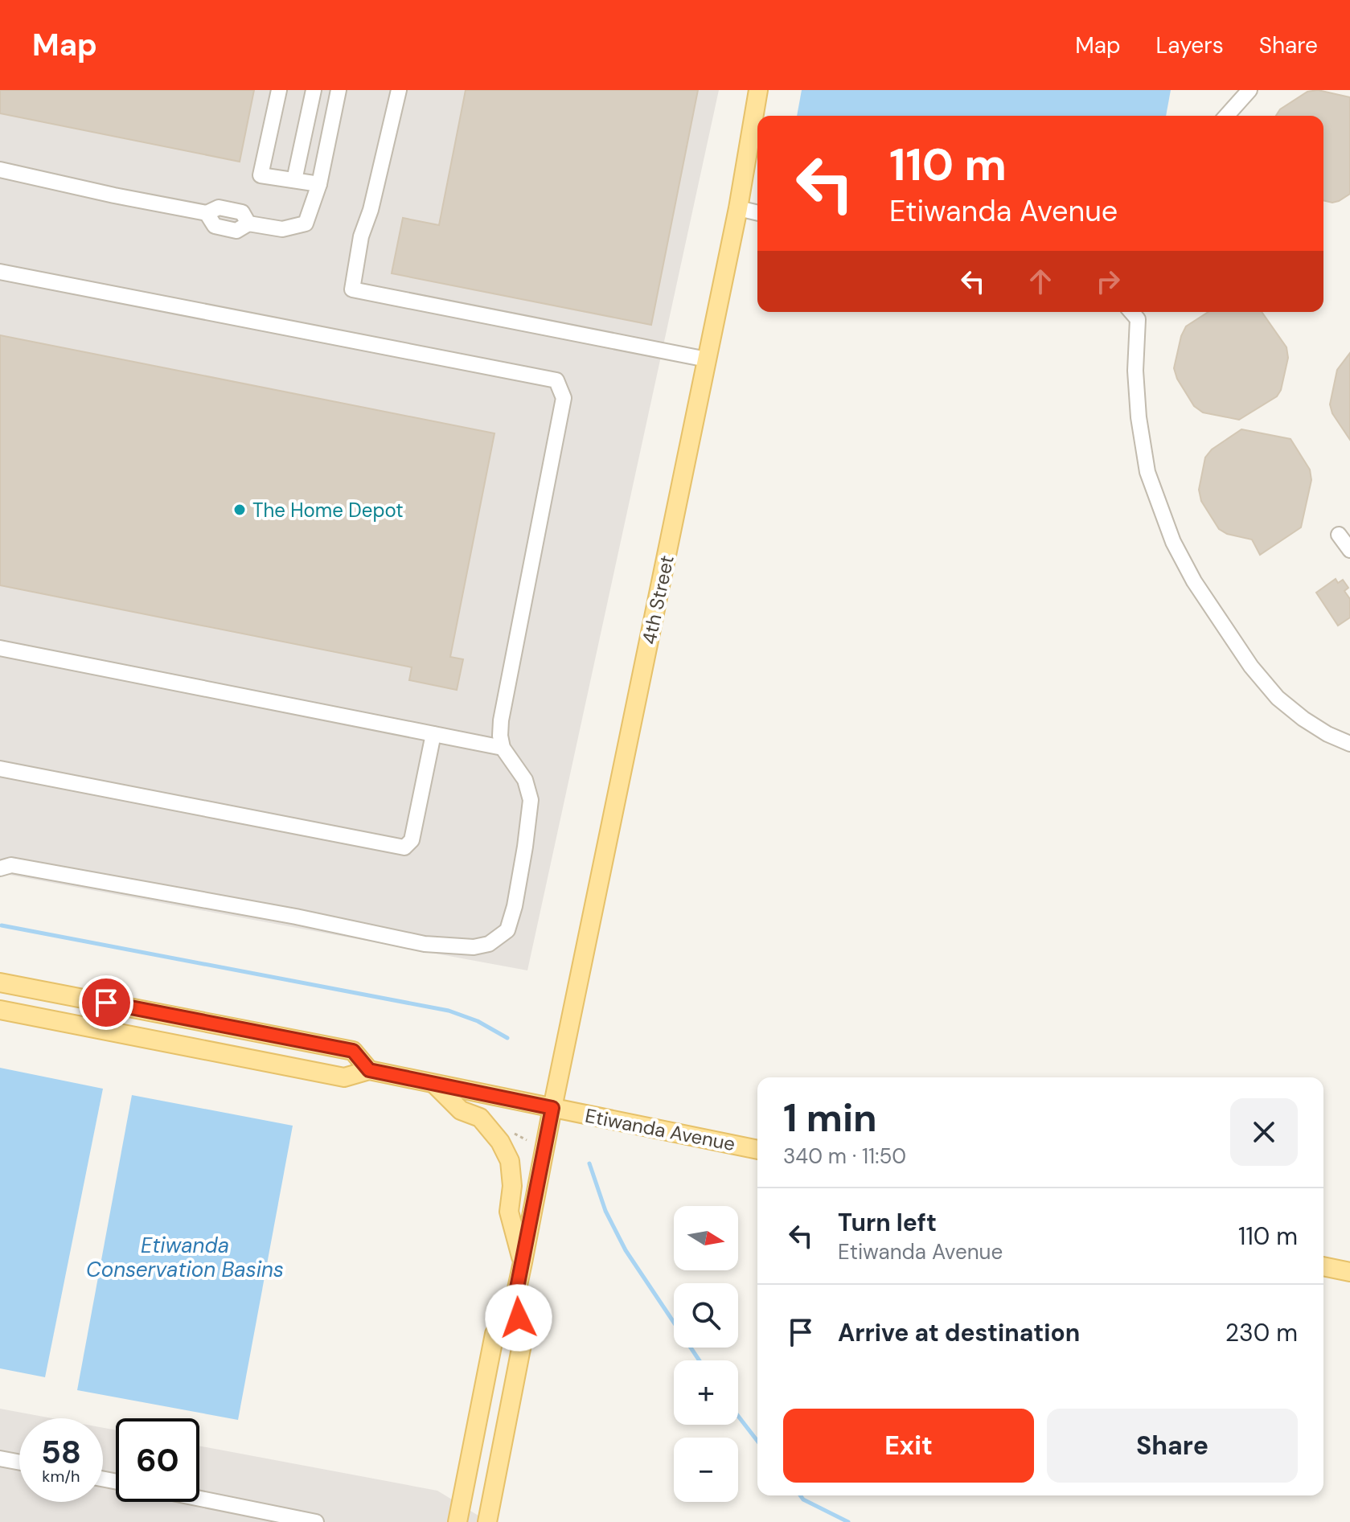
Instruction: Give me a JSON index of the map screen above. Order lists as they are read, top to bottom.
{
  "streets": {
    "main road": ["4th Street", "Etiwanda Avenue"]
  },
  "crossings": [
    ["4th Street", "Etiwanda Avenue"]
  ],
  "water": ["Etiwanda Conservation Basins"],
  "places": ["The Home Depot"],
  "north": "right",
  "page": {
    "header": "Map",
    "nav": ["Map", "Layers", "Share"],
    "turn": ["110 m", "Etiwanda Avenue"],
    "heading": ["1 min", "340 m · 11:50"],
    "list": [
      {
        "name": "Turn left",
        "note": "Etiwanda Avenue",
        "value": "110 m"
      },
      {
        "name": "Arrive at destination",
        "value": "230 m"
      }
    ],
    "map_buttons": ["+", "−"],
    "buttons": ["Exit", "Share"],
    "speed": "58 km/h",
    "limit": "60"
  }
}
